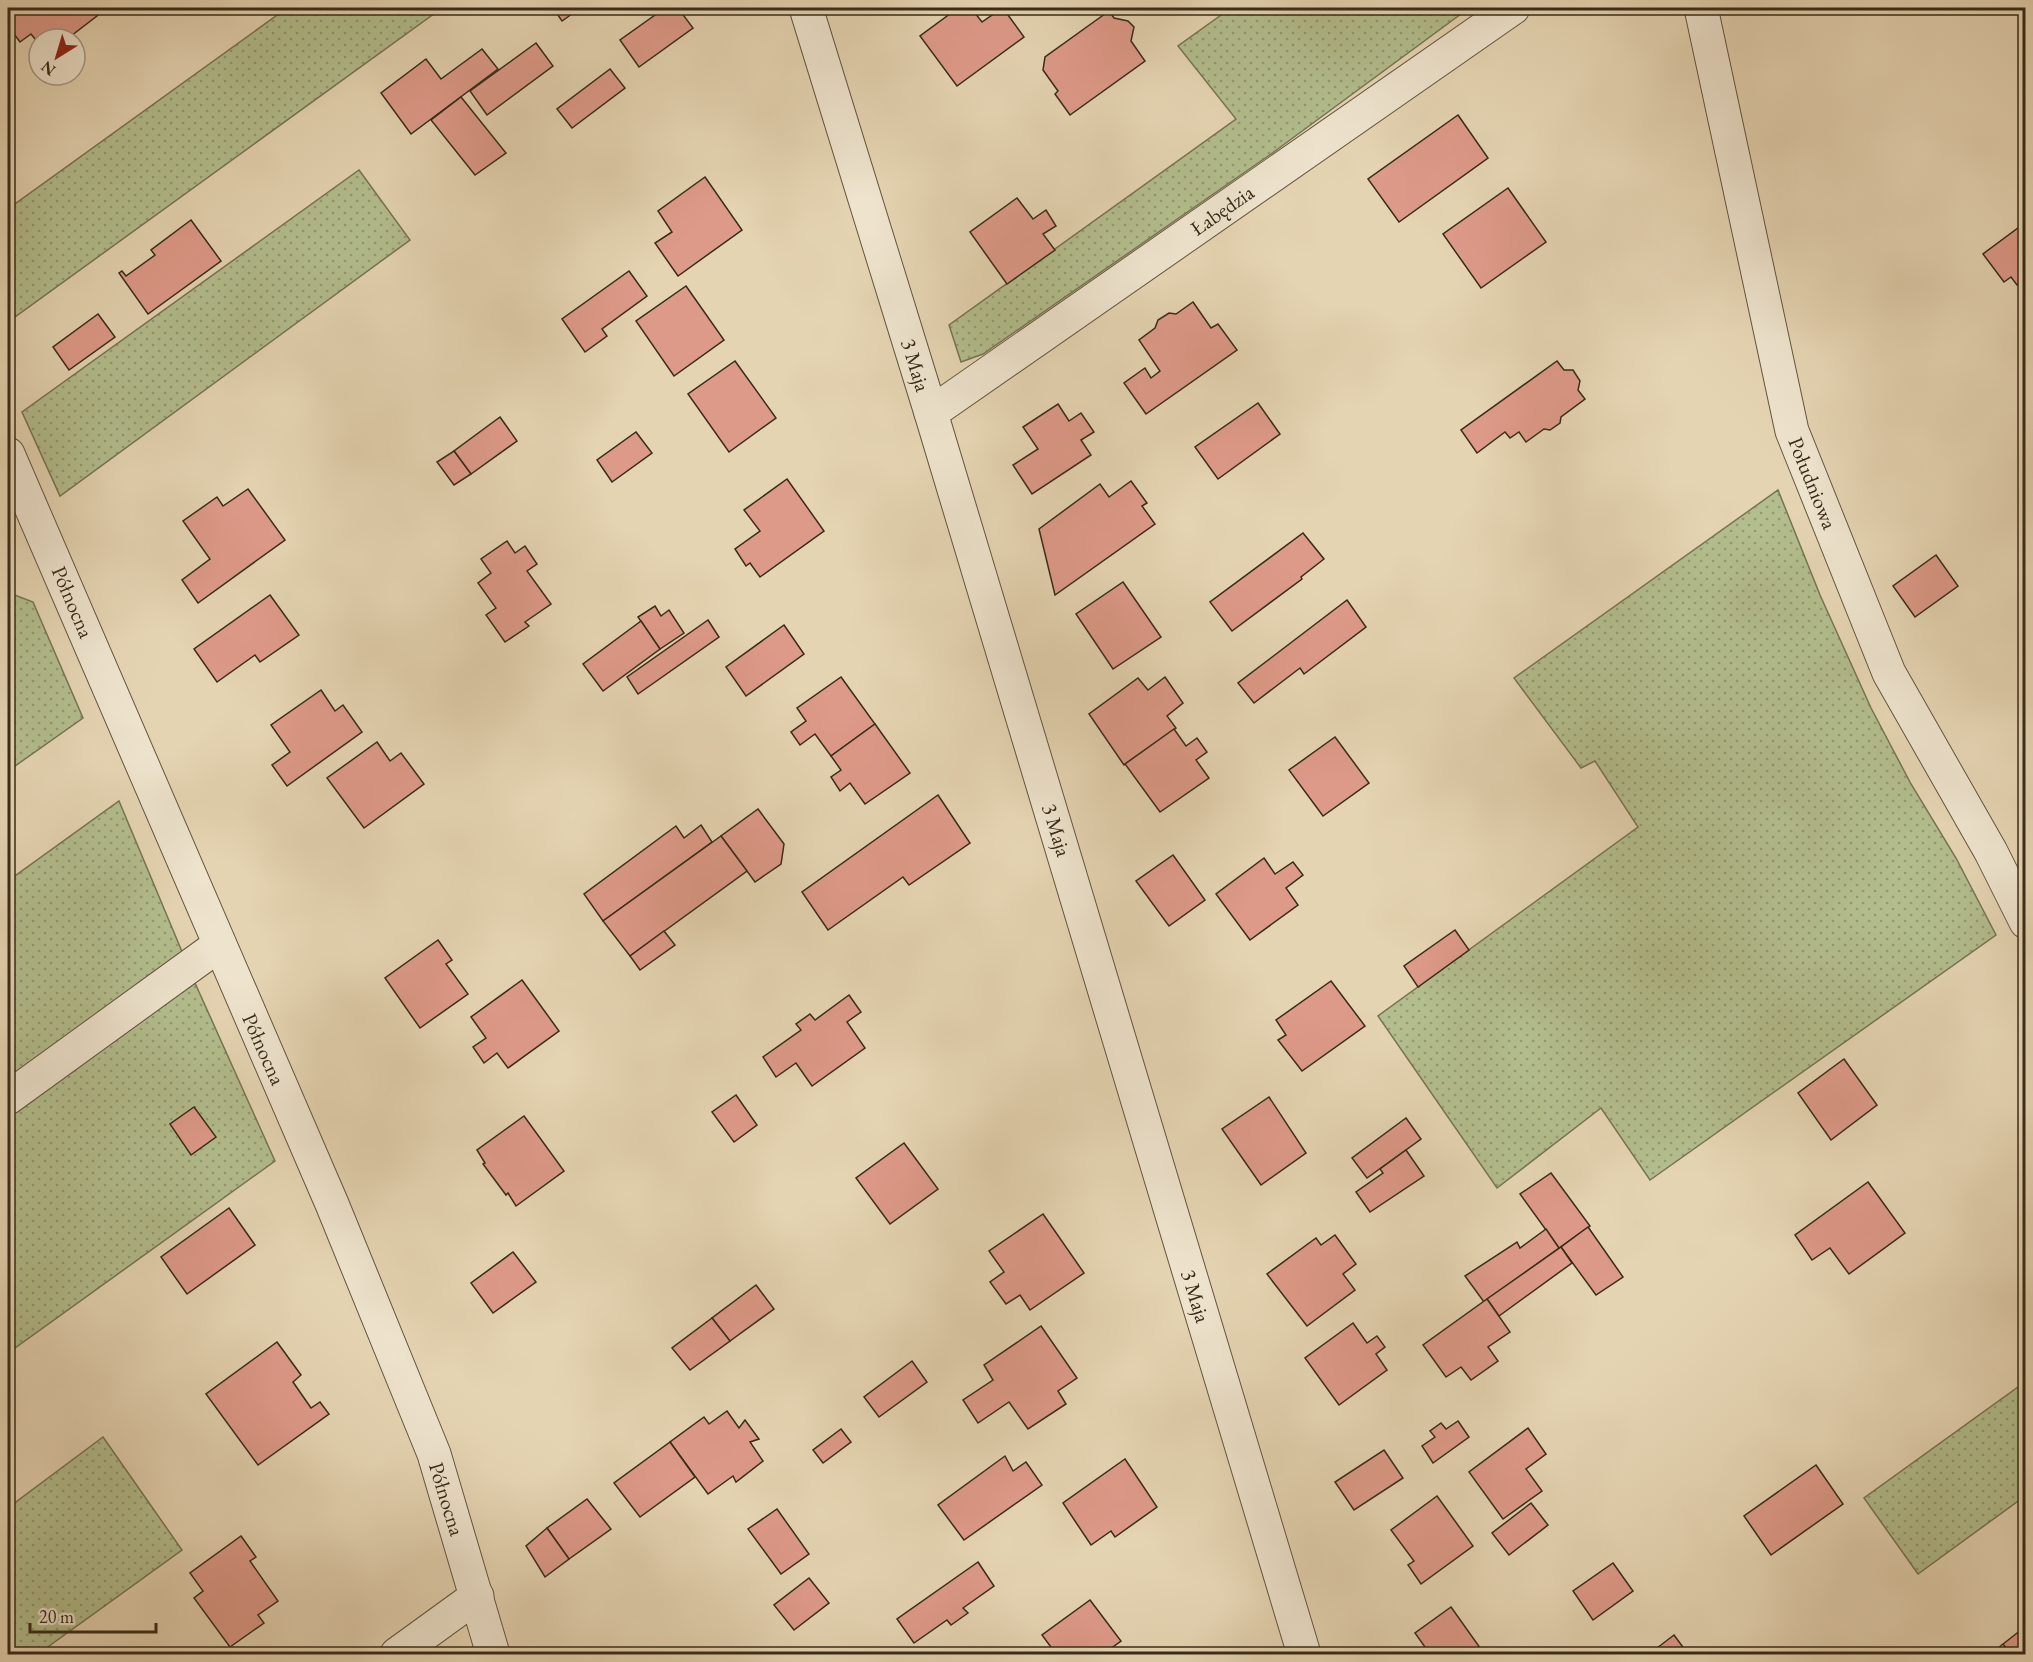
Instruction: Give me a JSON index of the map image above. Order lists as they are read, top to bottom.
{
  "streets": {
    "street": [
      "Łabędzia",
      "3 Maja",
      "Południowa",
      "Północna"
    ]
  },
  "crossings": [
    ["Łabędzia", "3 Maja"]
  ],
  "scale_bar": "20 m",
  "north": "bottom left"
}
